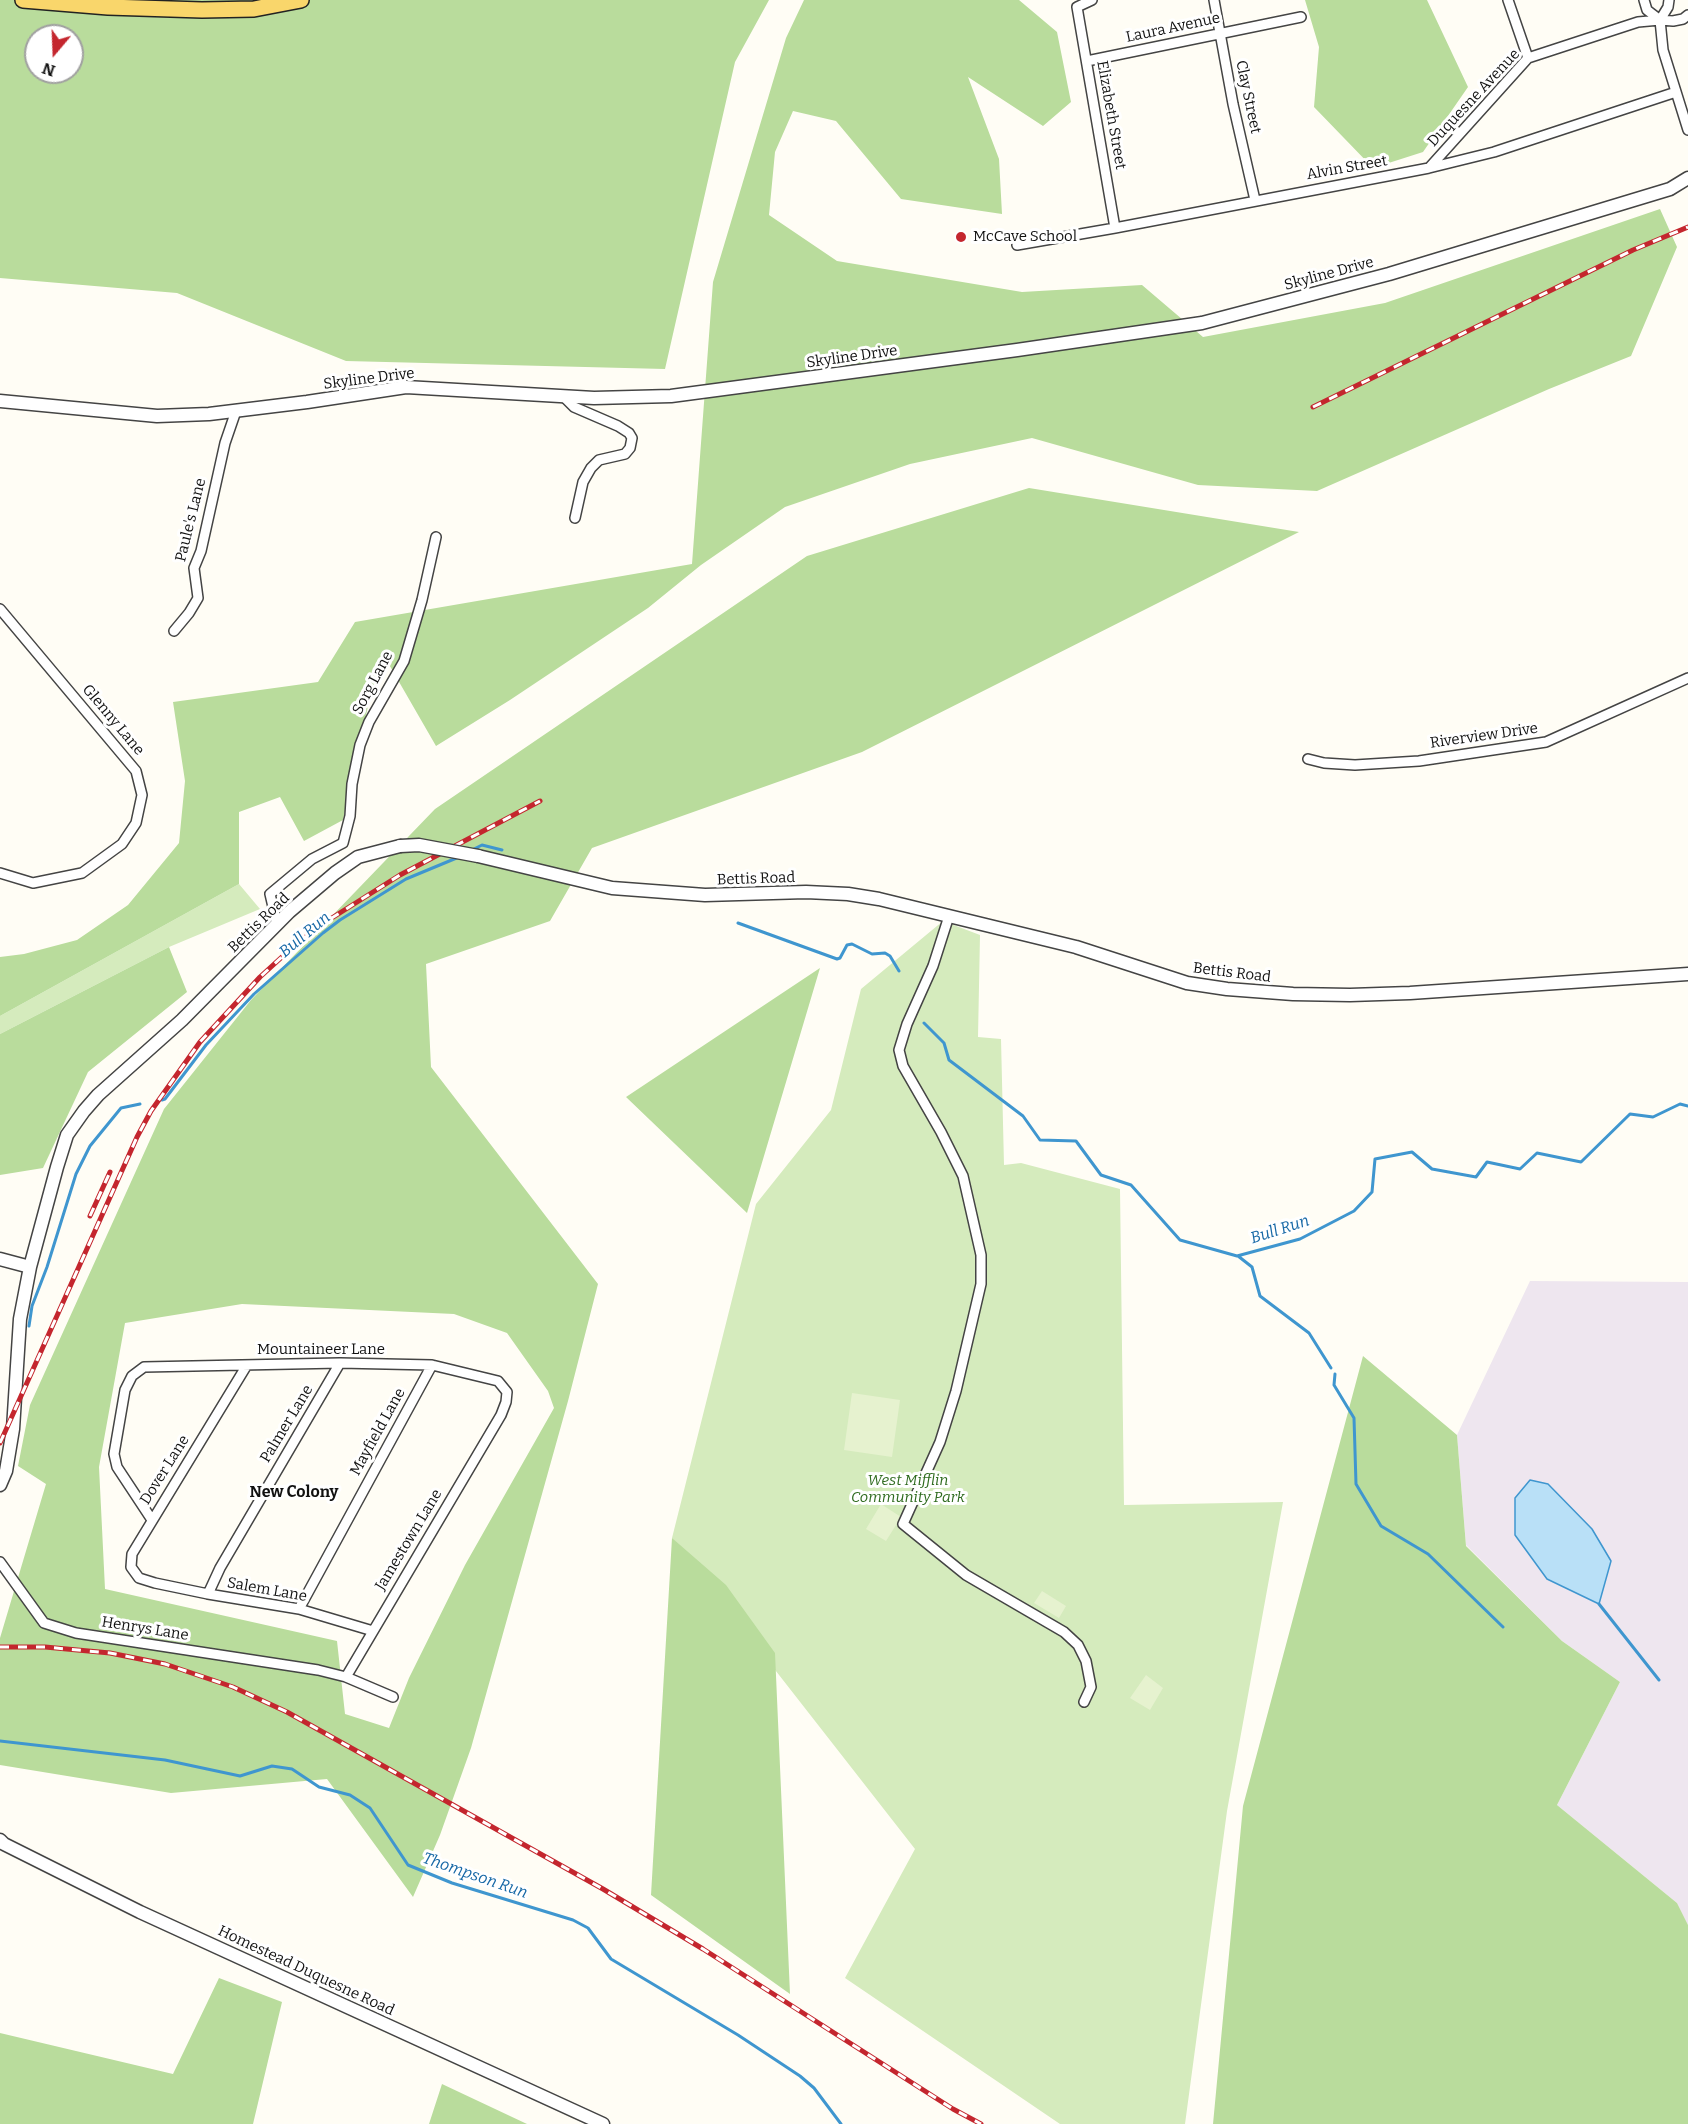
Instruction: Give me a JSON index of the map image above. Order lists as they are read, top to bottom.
{
  "streets": {
    "street": [
      "Laura Avenue",
      "Clay Street",
      "Duquesne Avenue",
      "Elizabeth Street",
      "Alvin Street",
      "Skyline Drive",
      "Paule's Lane",
      "Sorg Lane",
      "Glenny Lane",
      "Riverview Drive",
      "Bettis Road",
      "Mountaineer Lane",
      "Palmer Lane",
      "Mayfield Lane",
      "Dover Lane",
      "Jamestown Lane",
      "Salem Lane",
      "Henrys Lane",
      "Homestead Duquesne Road"
    ]
  },
  "crossings": [
    ["Laura Avenue", "Clay Street"],
    ["Laura Avenue", "Elizabeth Street"],
    ["Clay Street", "Alvin Street"],
    ["Duquesne Avenue", "Alvin Street"],
    ["Elizabeth Street", "Alvin Street"],
    ["Skyline Drive", "Paule's Lane"],
    ["Sorg Lane", "Bettis Road"],
    ["Mountaineer Lane", "Palmer Lane"],
    ["Mountaineer Lane", "Mayfield Lane"],
    ["Mountaineer Lane", "Dover Lane"],
    ["Mountaineer Lane", "Jamestown Lane"],
    ["Palmer Lane", "Salem Lane"],
    ["Mayfield Lane", "Salem Lane"],
    ["Dover Lane", "Salem Lane"],
    ["Jamestown Lane", "Salem Lane"],
    ["Jamestown Lane", "Henrys Lane"]
  ],
  "districts": ["New Colony"],
  "water": ["Bull Run", "Thompson Run"],
  "parks": ["West Mifflin Community Park"],
  "places": ["McCave School"],
  "north": "bottom"
}
